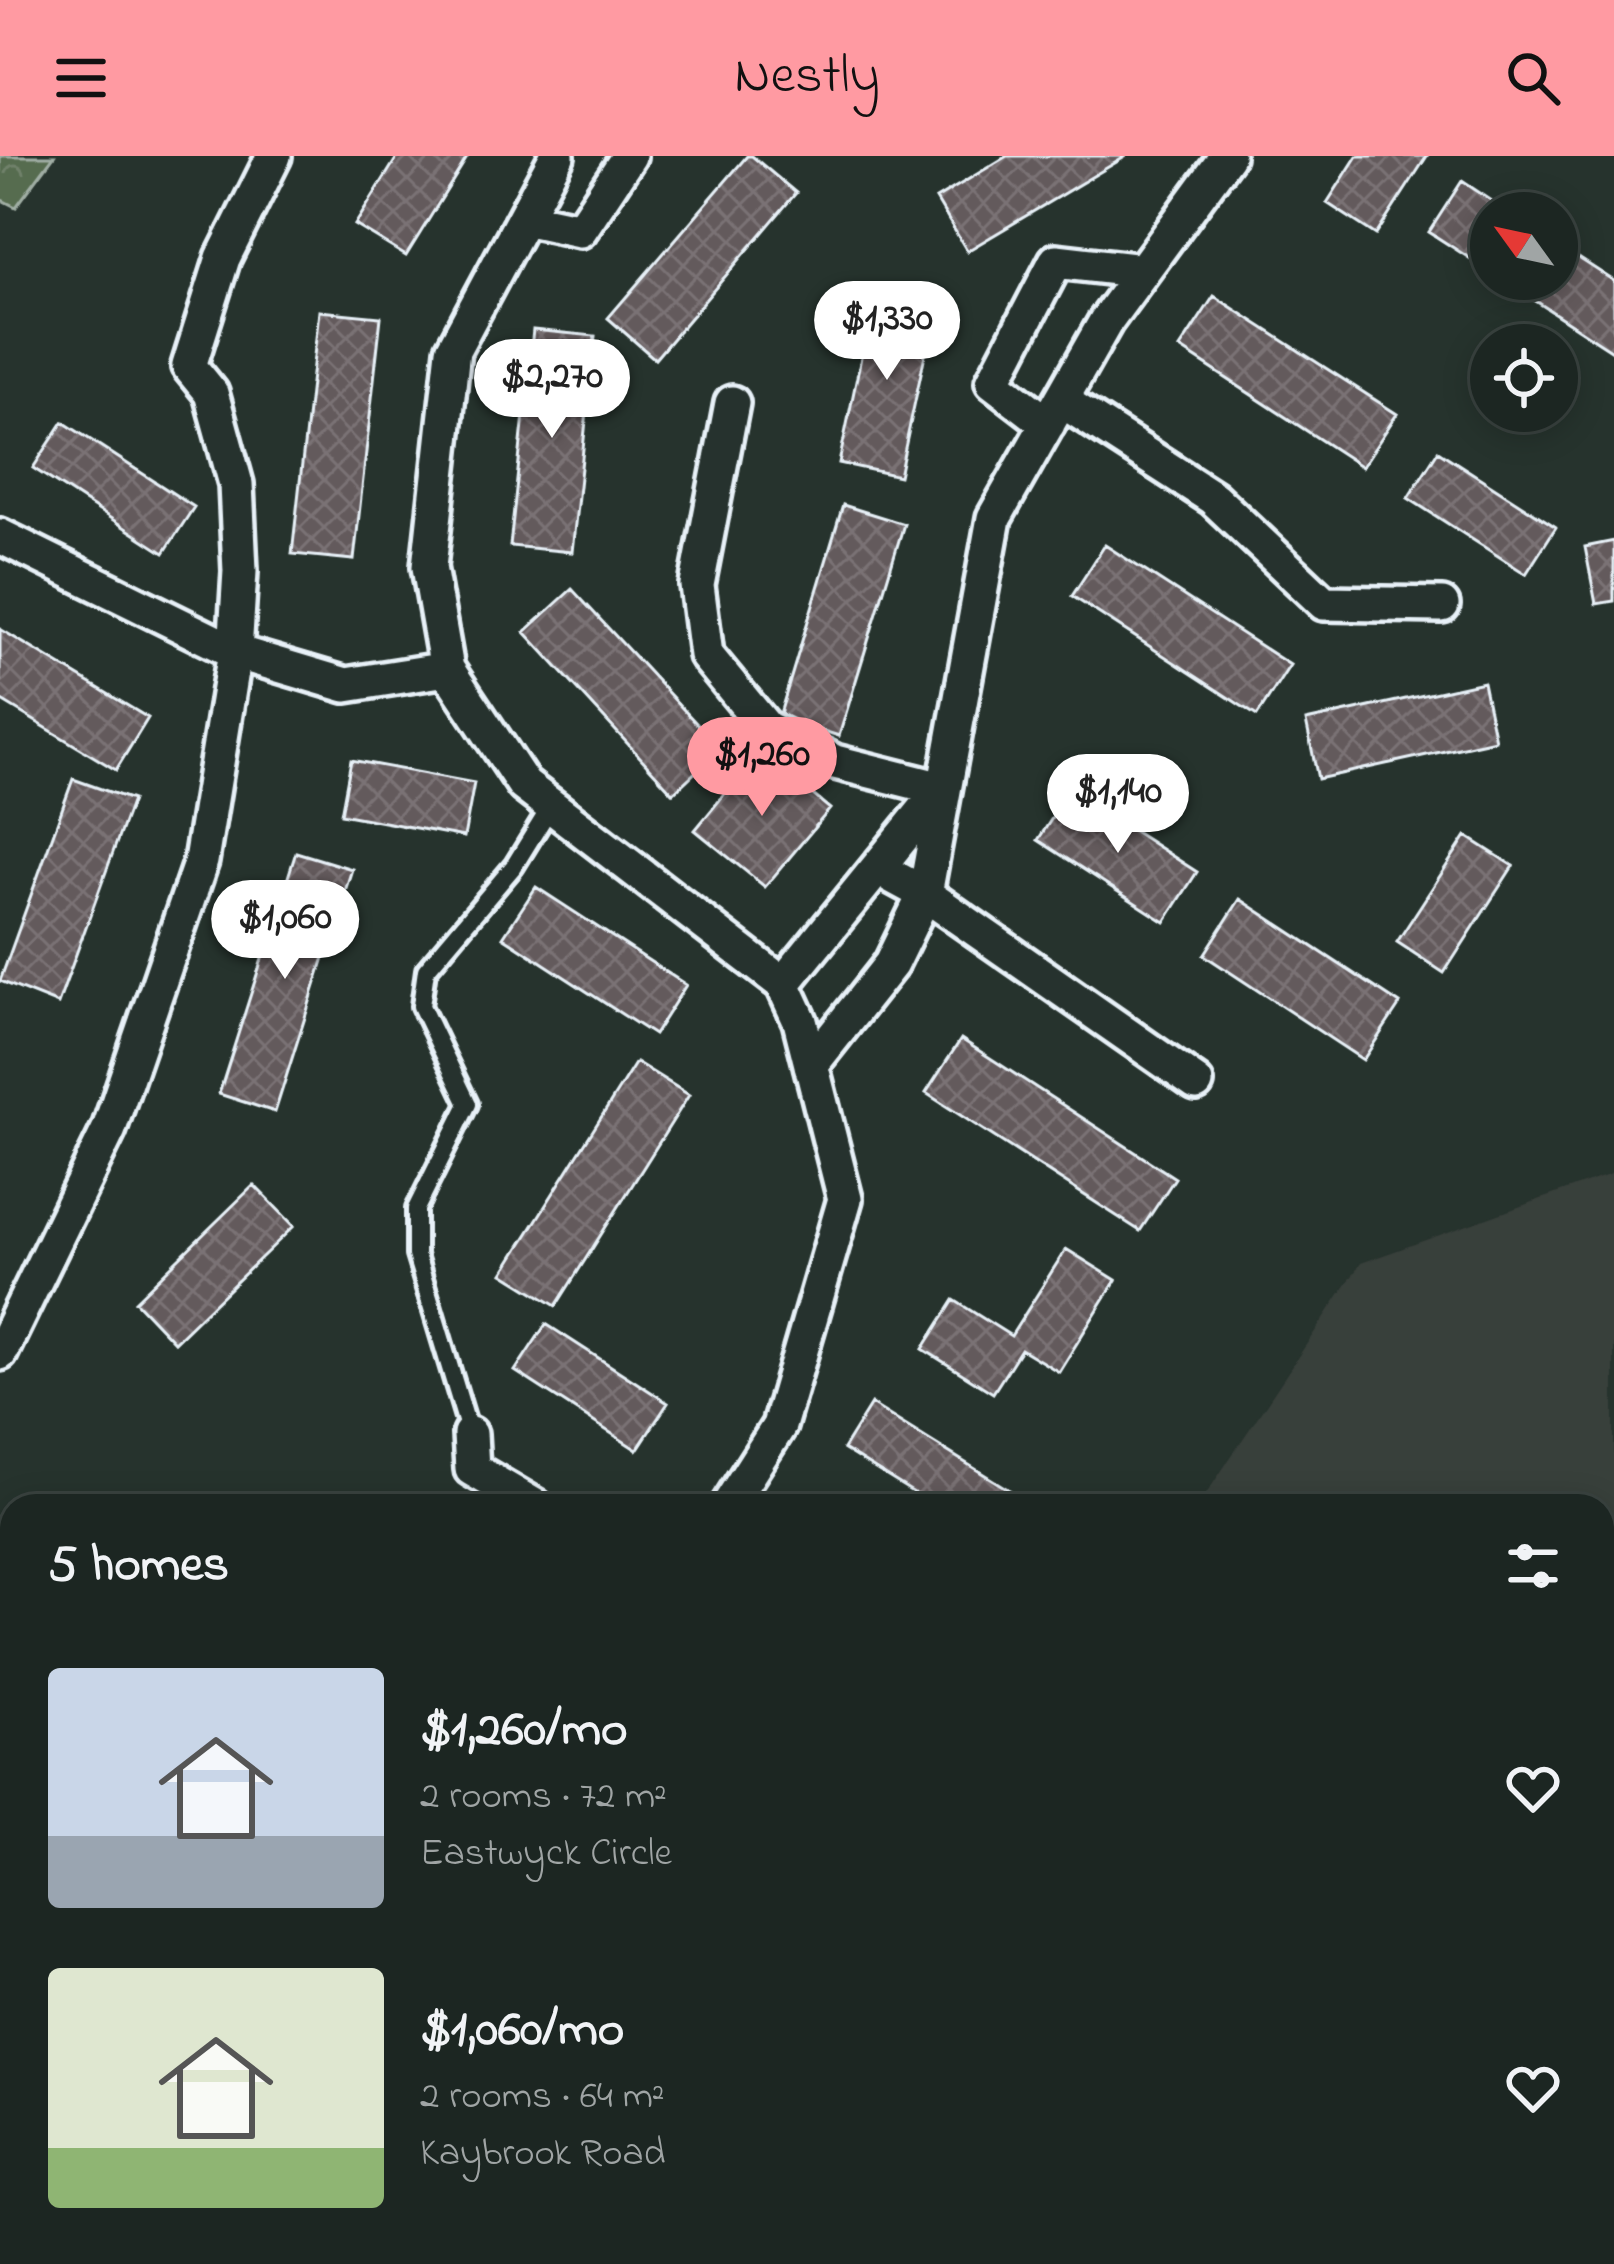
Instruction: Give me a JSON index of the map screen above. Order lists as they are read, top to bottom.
{
  "north": "top left",
  "page": {
    "header": "Nestly",
    "price": [
      "$1,330",
      "$2,270",
      "$1,260",
      "$1,140",
      "$1,060"
    ],
    "heading": "5 homes",
    "list": [
      {
        "name": "$1,260/mo",
        "note": "2 rooms · 72 m² · Eastwyck Circle"
      },
      {
        "name": "$1,060/mo",
        "note": "2 rooms · 64 m² · Kaybrook Road"
      }
    ]
  }
}
